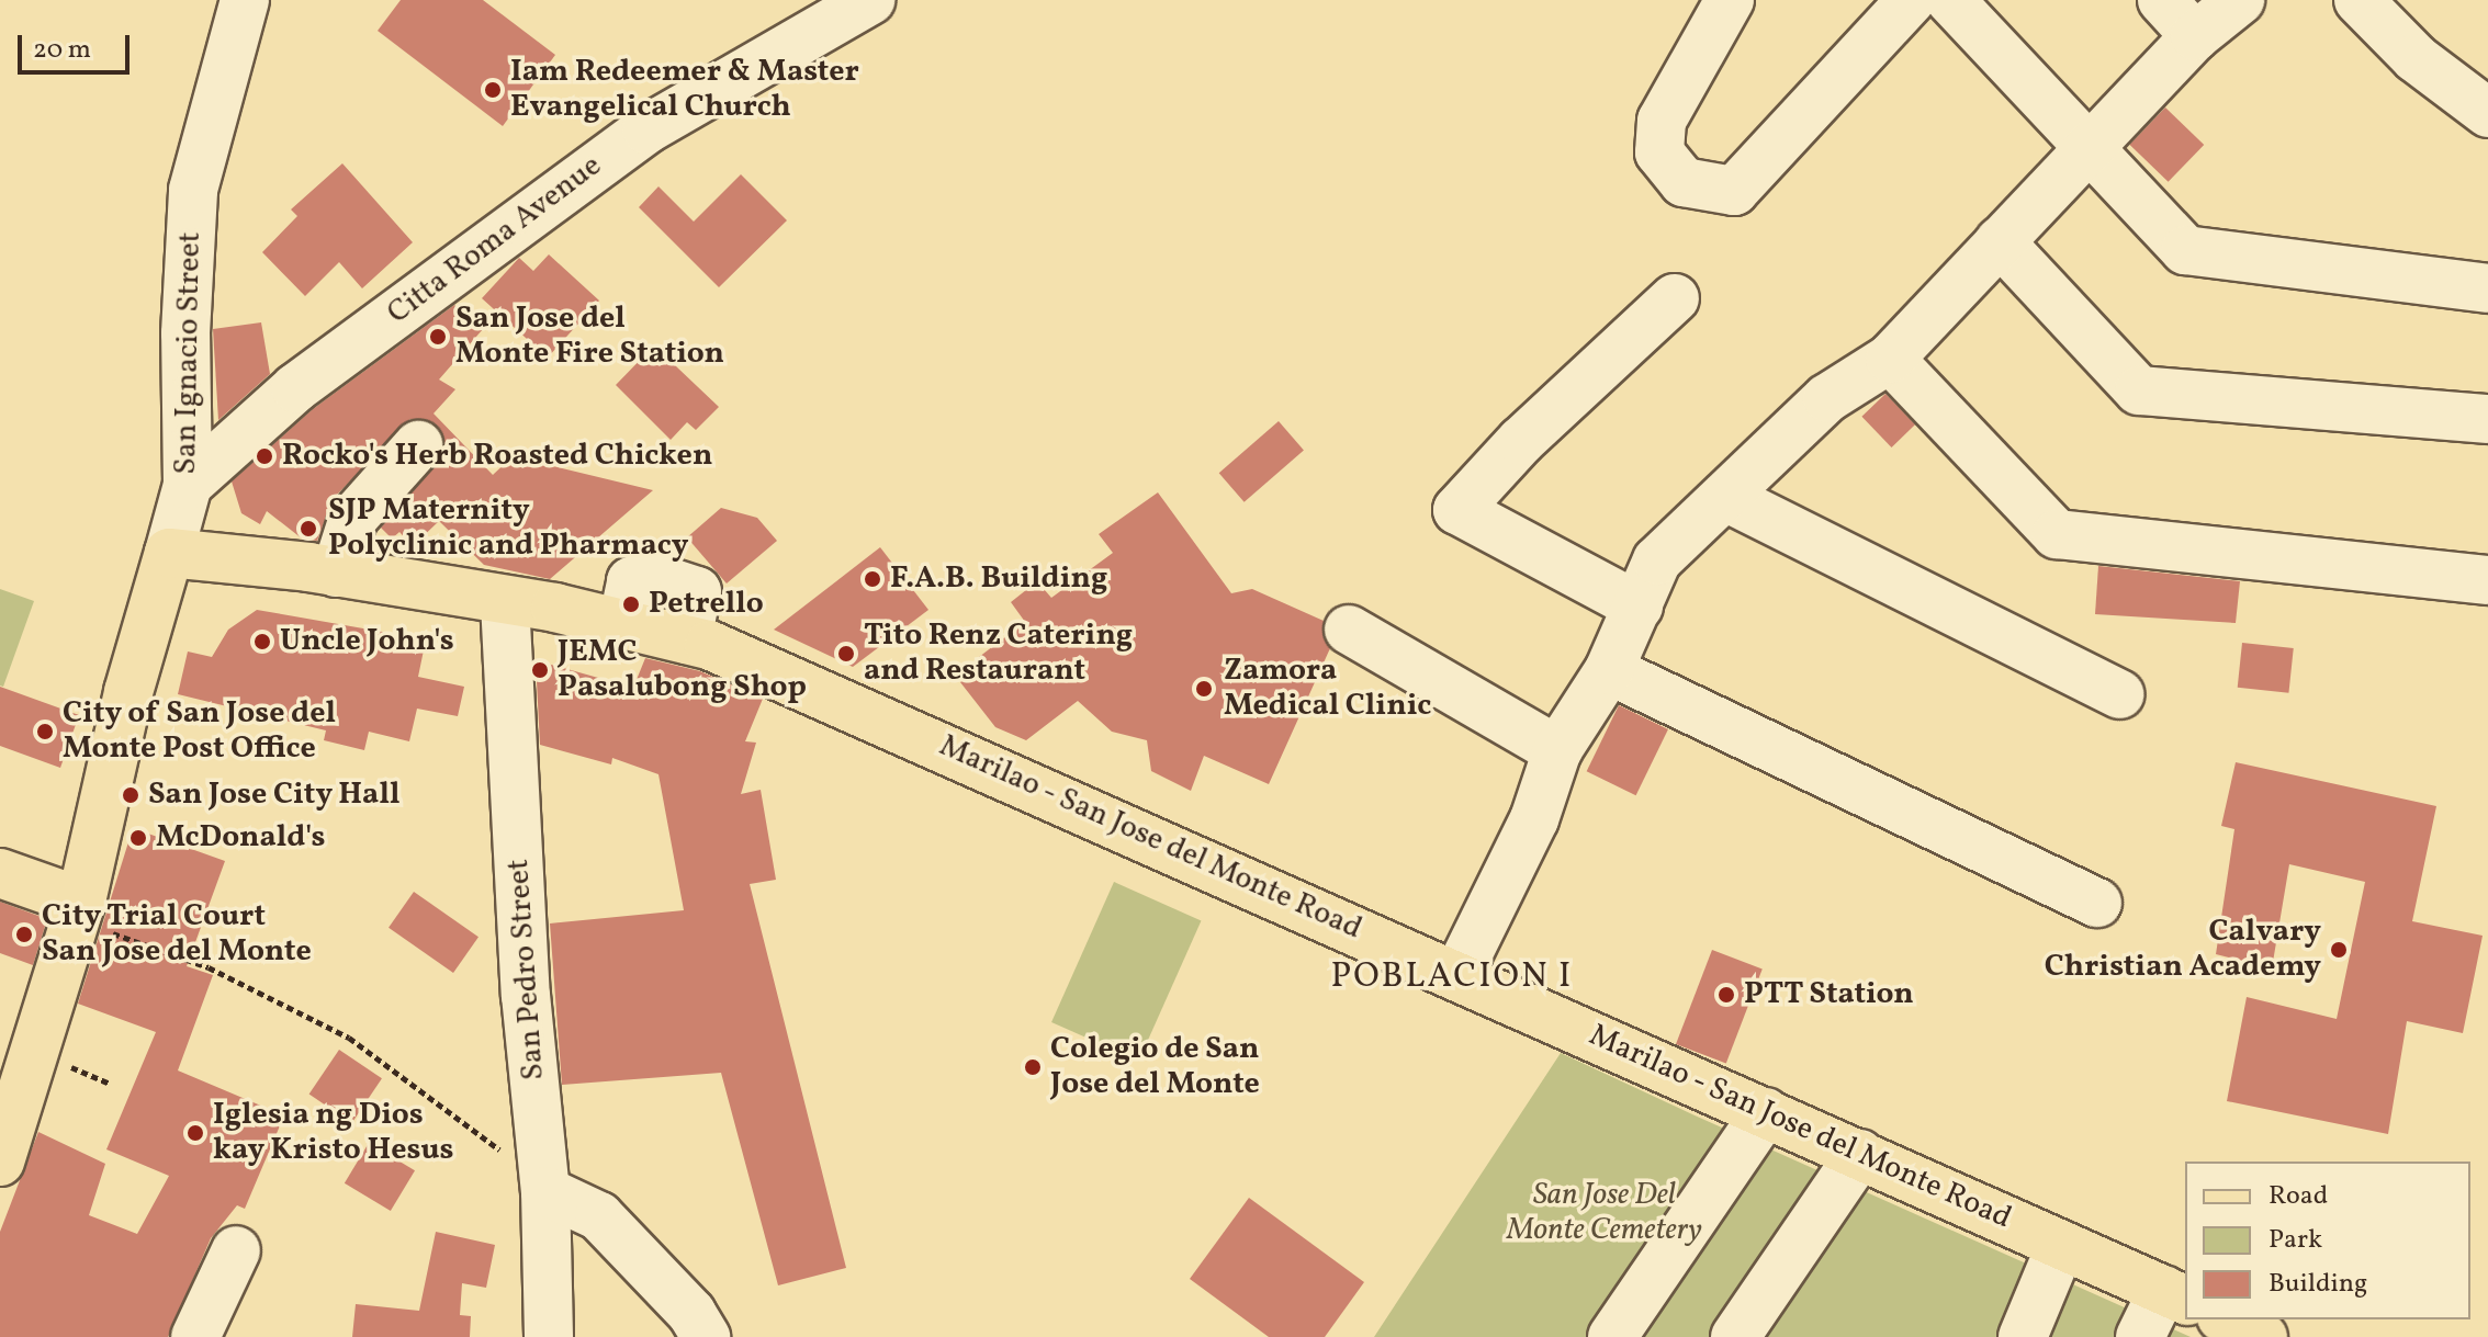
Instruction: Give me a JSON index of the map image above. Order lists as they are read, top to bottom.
{
  "streets": {
    "main road": ["San Ignacio Street", "Marilao - San Jose del Monte Road"],
    "street": ["Citta Roma Avenue", "San Pedro Street"]
  },
  "crossings": [
    ["Citta Roma Avenue", "San Ignacio Street"],
    ["San Ignacio Street", "Marilao - San Jose del Monte Road"],
    ["Marilao - San Jose del Monte Road", "San Pedro Street"]
  ],
  "districts": ["POBLACION I"],
  "parks": ["San Jose Del Monte Cemetery"],
  "places": [
    "Iam Redeemer & Master Evangelical Church",
    "San Jose del Monte Fire Station",
    "Rocko's Herb Roasted Chicken",
    "SJP Maternity Polyclinic and Pharmacy",
    "F.A.B. Building",
    "Petrello",
    "Uncle John's",
    "Tito Renz Catering and Restaurant",
    "JEMC Pasalubong Shop",
    "Zamora Medical Clinic",
    "City of San Jose del Monte Post Office",
    "San Jose City Hall",
    "McDonald's",
    "City Trial Court San Jose del Monte",
    "Calvary Christian Academy",
    "PTT Station",
    "Colegio de San Jose del Monte",
    "Iglesia ng Dios kay Kristo Hesus"
  ],
  "legend": ["Road", "Park", "Building"],
  "scale_bar": "20 m"
}
